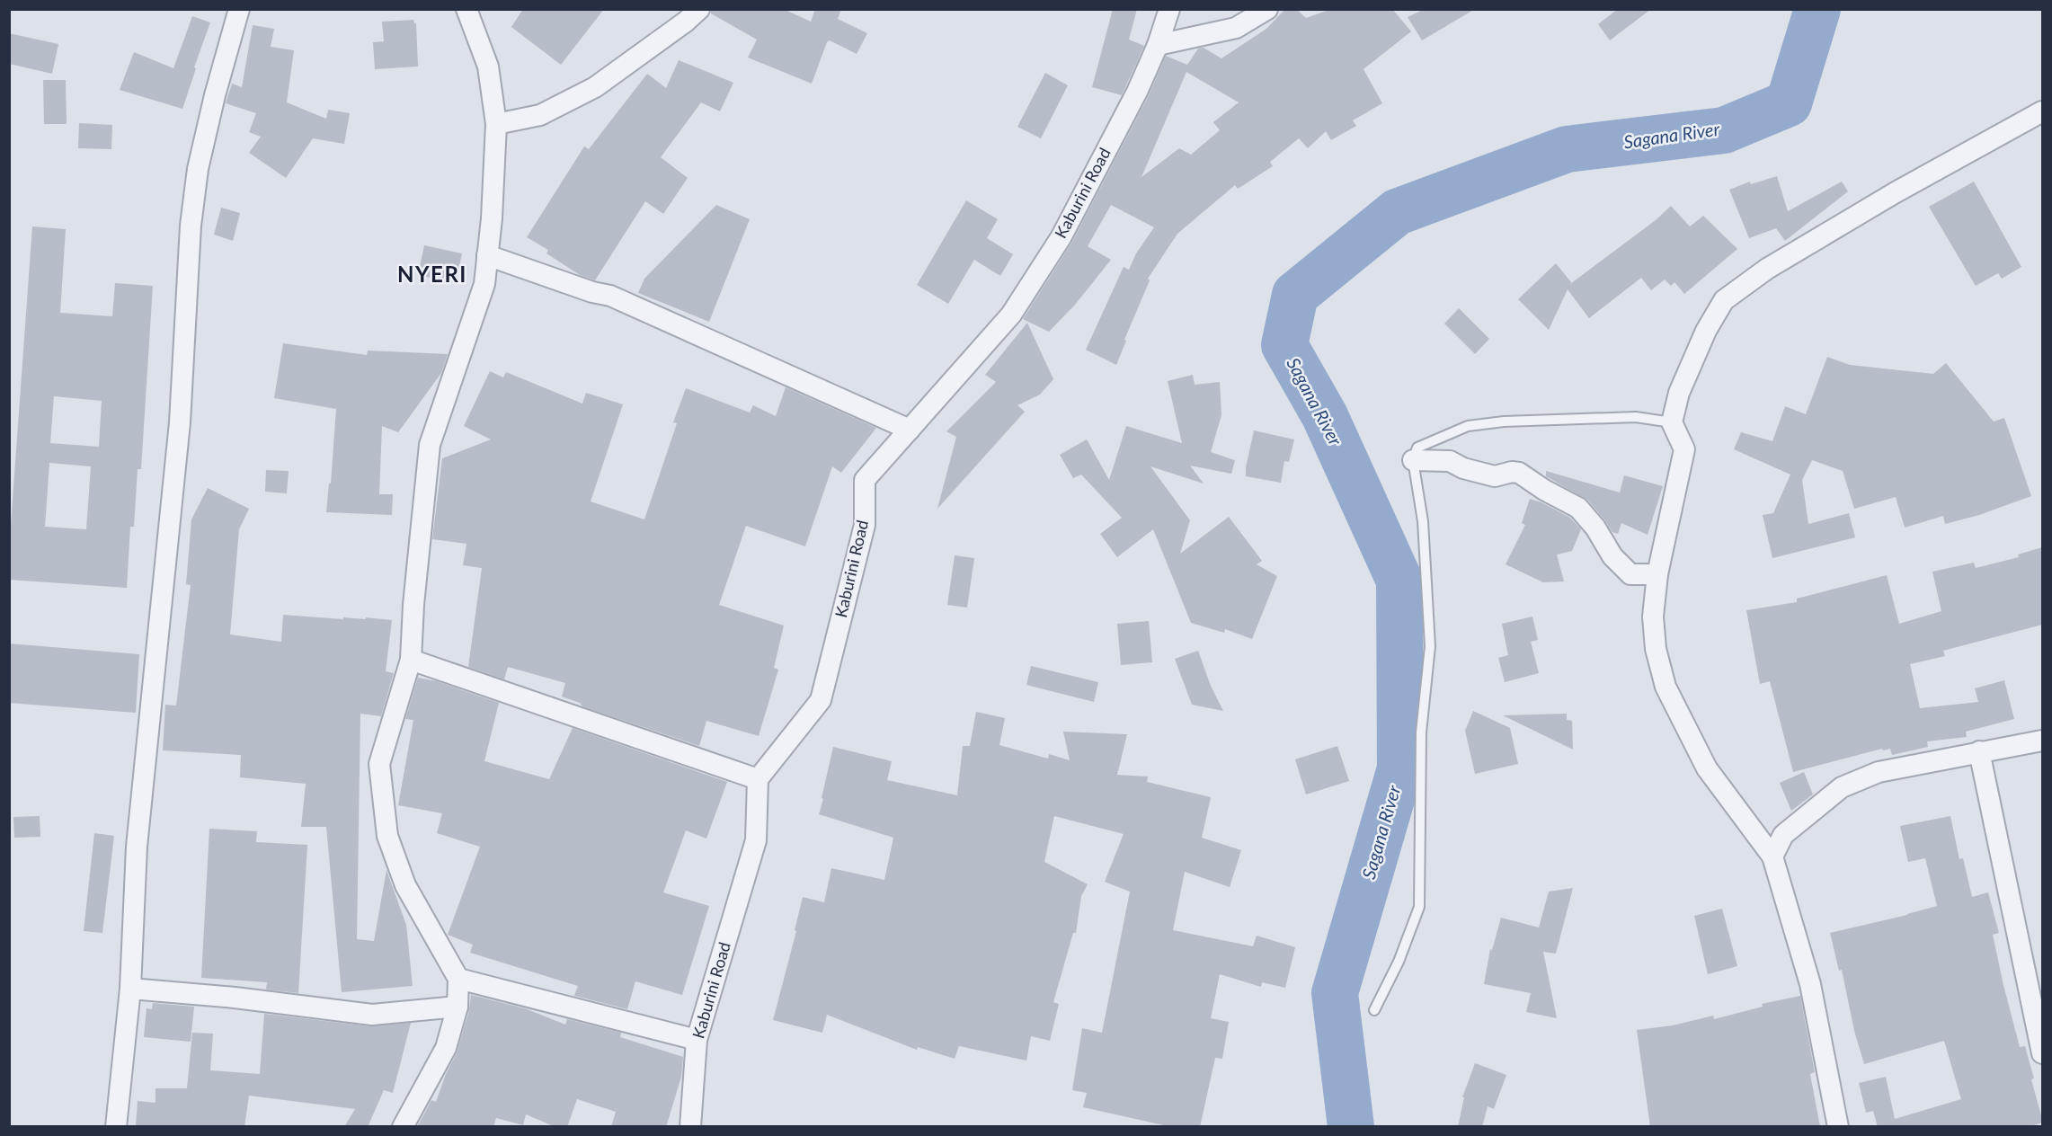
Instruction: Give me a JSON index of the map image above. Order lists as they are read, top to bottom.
{
  "streets": {
    "street": ["Kaburini Road"]
  },
  "districts": ["NYERI"],
  "water": ["Sagana River"]
}
